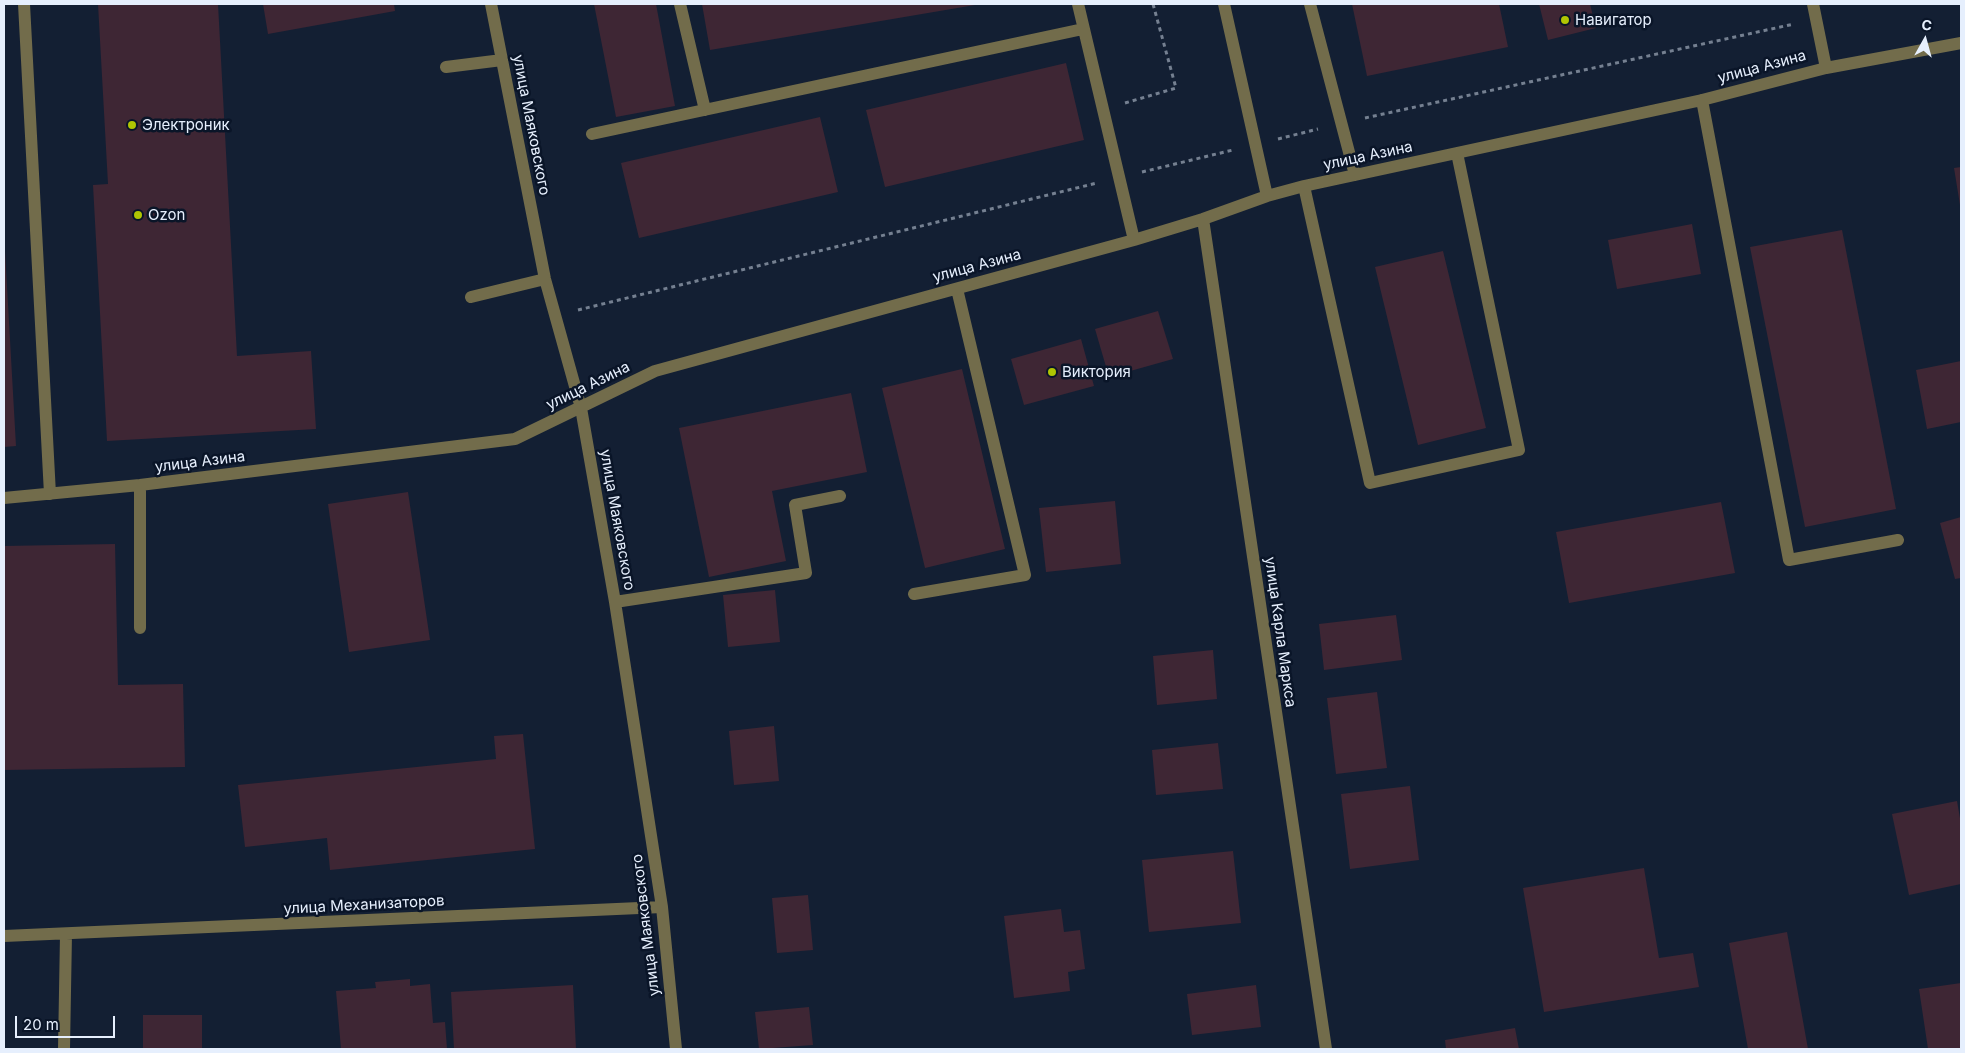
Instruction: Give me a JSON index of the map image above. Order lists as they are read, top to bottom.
{
  "streets": {
    "street": [
      "улица Азина",
      "улица Маяковского",
      "улица Карла Маркса",
      "улица Механизаторов"
    ]
  },
  "crossings": [
    ["улица Азина", "улица Маяковского"],
    ["улица Азина", "улица Карла Маркса"],
    ["улица Маяковского", "улица Механизаторов"]
  ],
  "places": [
    "Навигатор",
    "Электроник",
    "Ozon",
    "Виктория"
  ],
  "scale_bar": "20 m",
  "north": "top"
}
